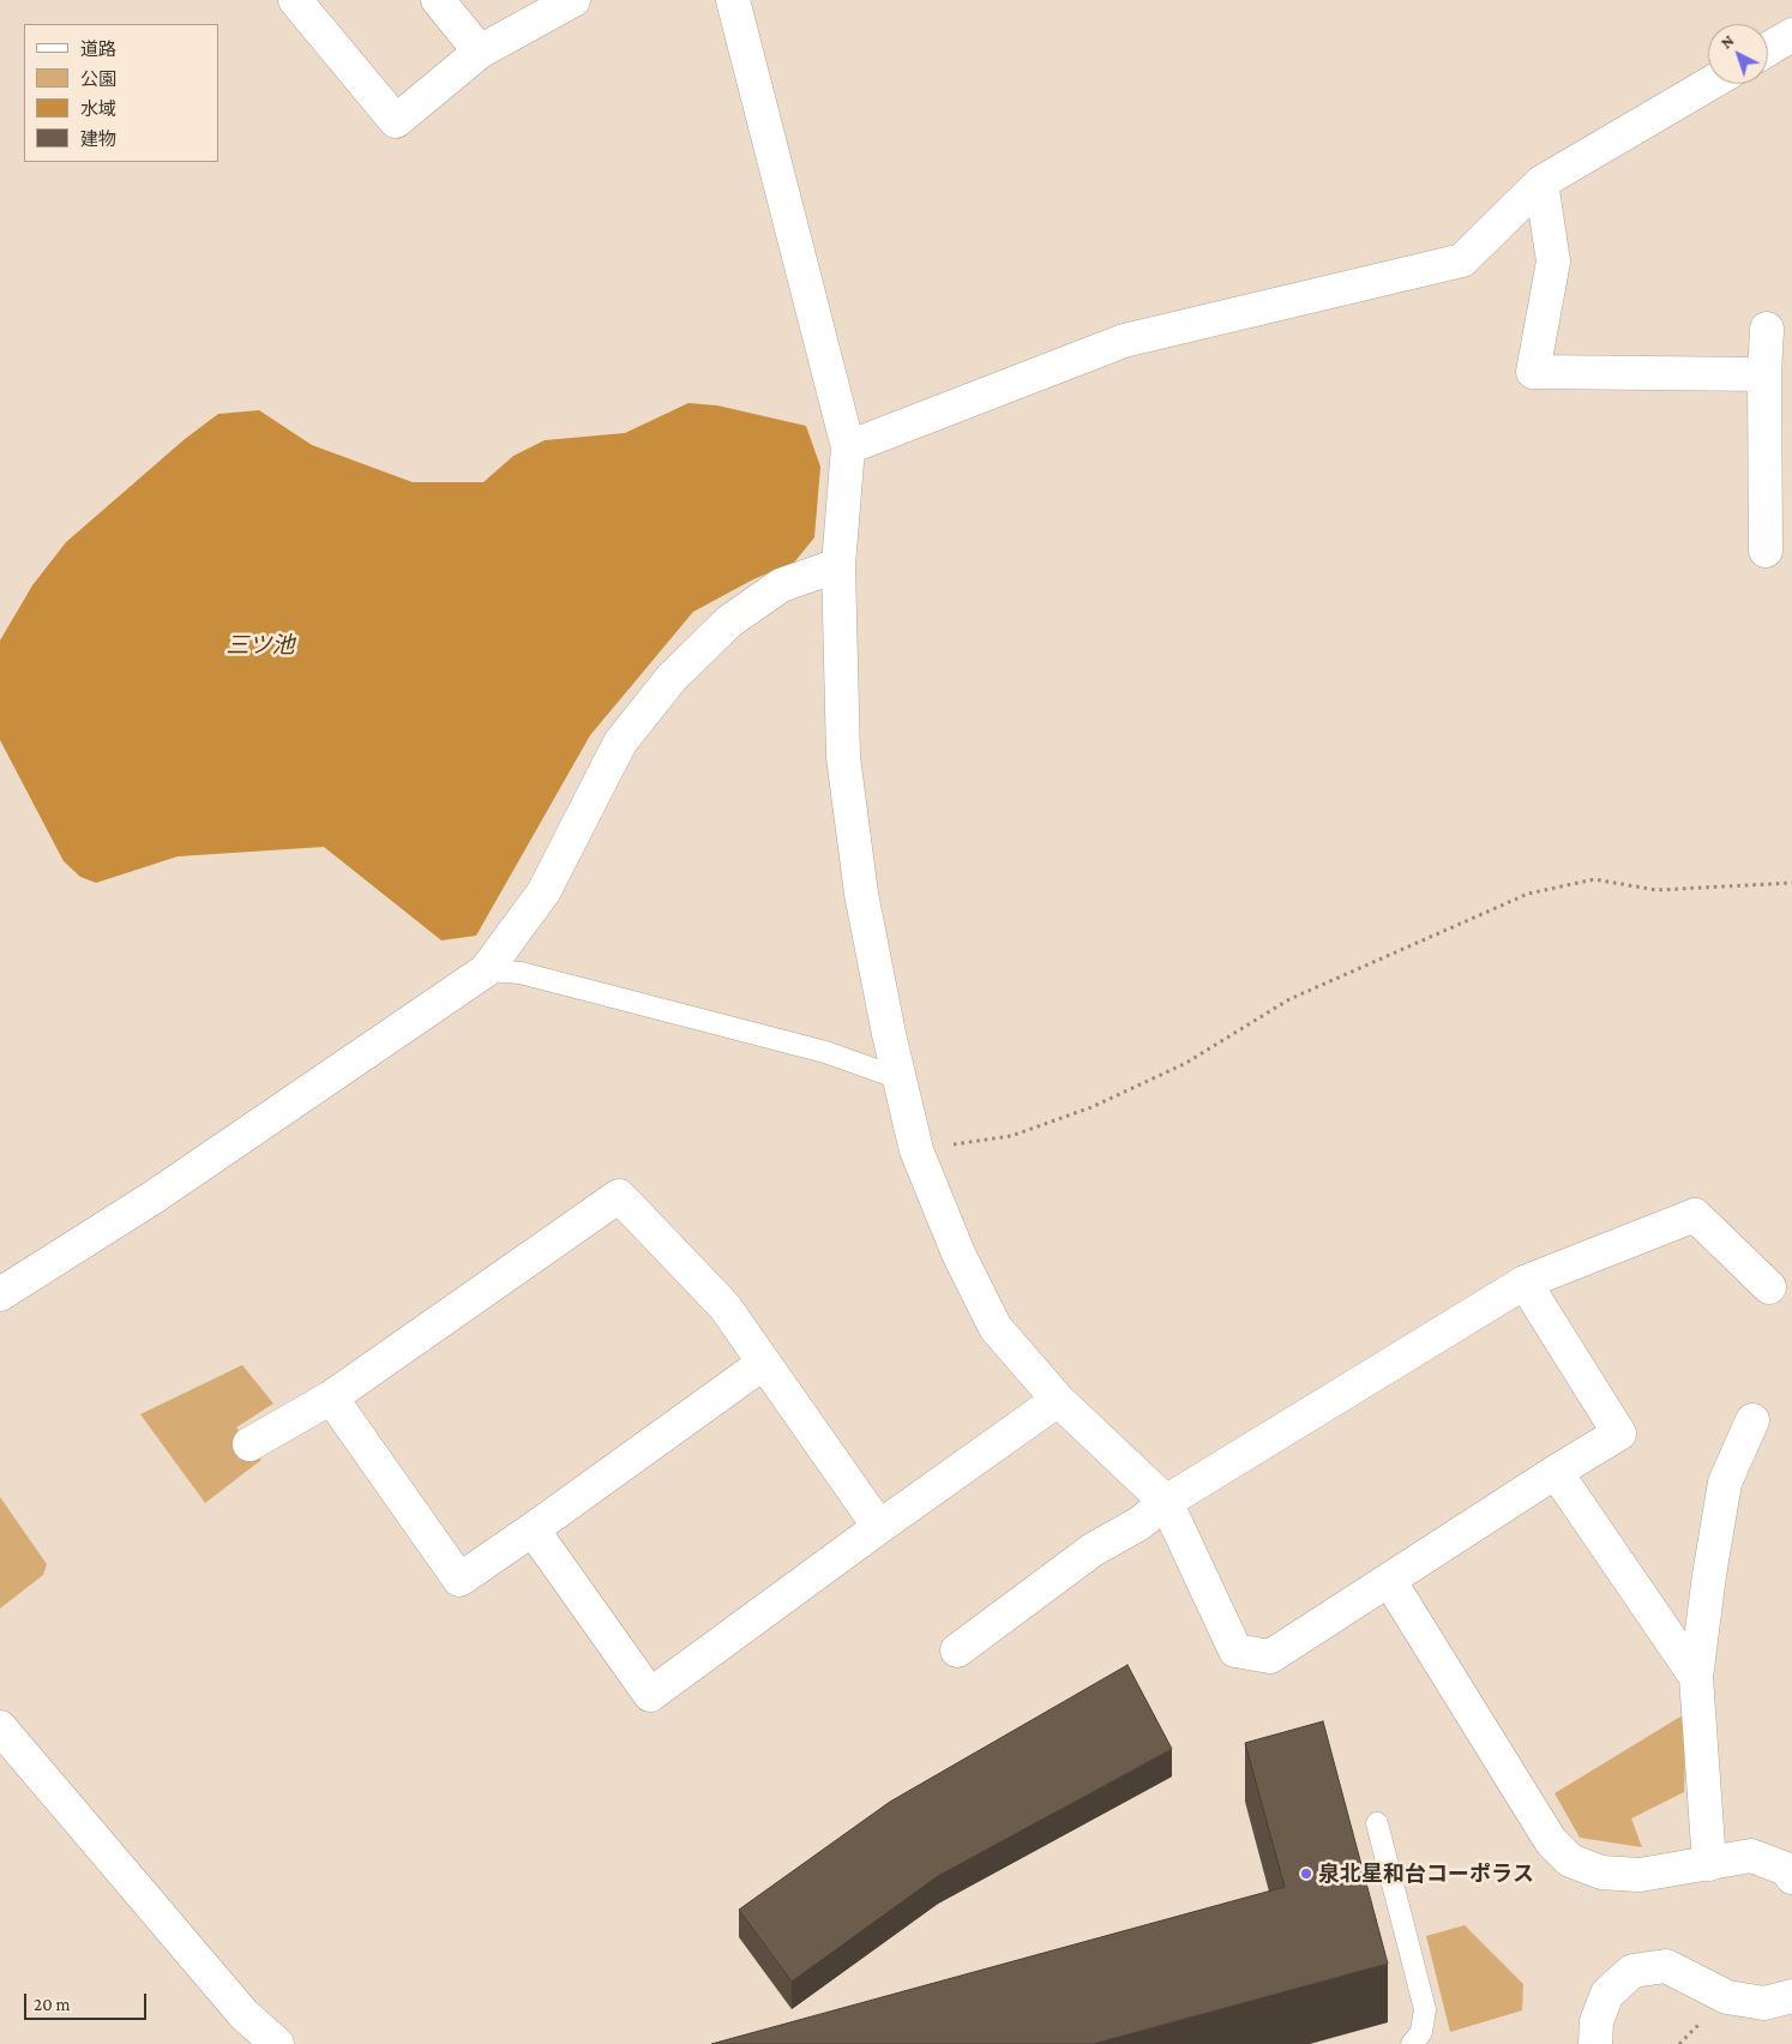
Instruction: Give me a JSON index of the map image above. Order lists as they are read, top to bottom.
{
  "water": ["三ツ池"],
  "places": ["泉北星和台コーポラス"],
  "legend": [
    "道路",
    "公園",
    "水域",
    "建物"
  ],
  "scale_bar": "20 m",
  "north": "top left"
}
